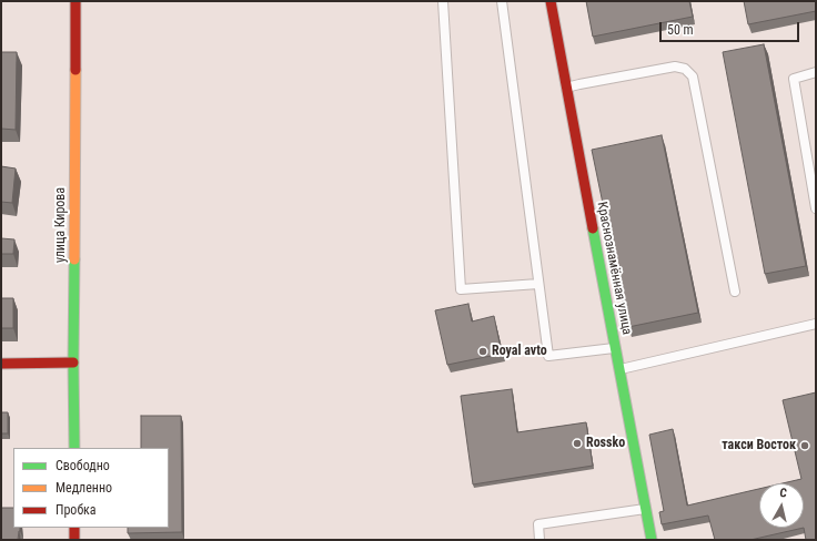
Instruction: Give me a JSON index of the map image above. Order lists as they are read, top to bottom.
{
  "streets": {
    "main road": ["улица Кирова", "Краснознамённая улица"]
  },
  "places": ["Royal avto", "Rossko", "такси Восток"],
  "legend": ["Свободно", "Медленно", "Пробка"],
  "scale_bar": "50 m",
  "north": "top"
}
